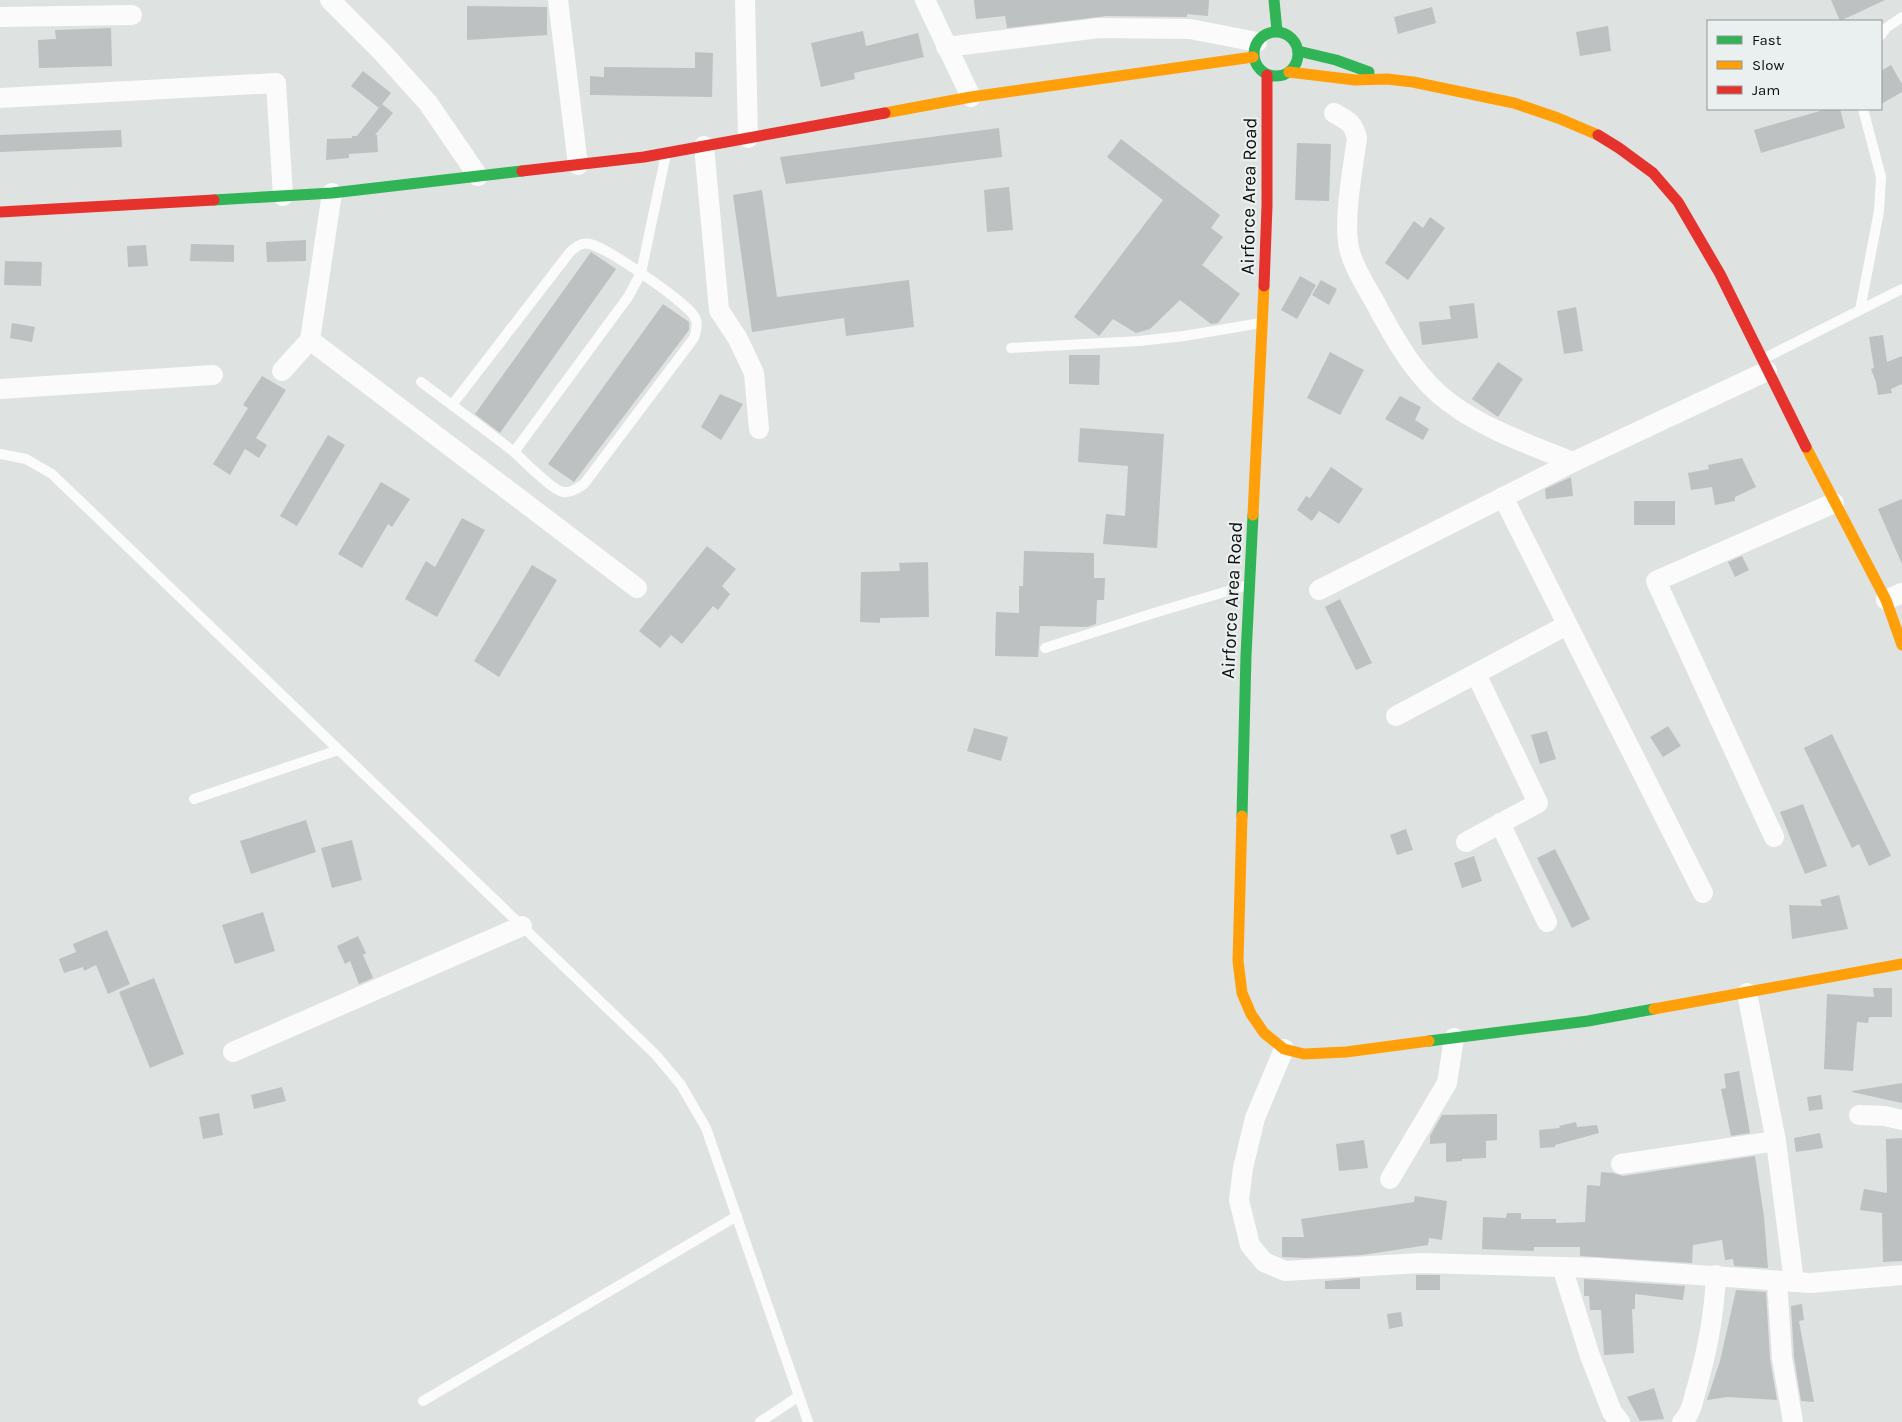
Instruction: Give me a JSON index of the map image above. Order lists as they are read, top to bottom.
{
  "streets": {
    "street": ["Airforce Area Road"]
  },
  "legend": ["Fast", "Slow", "Jam"]
}
